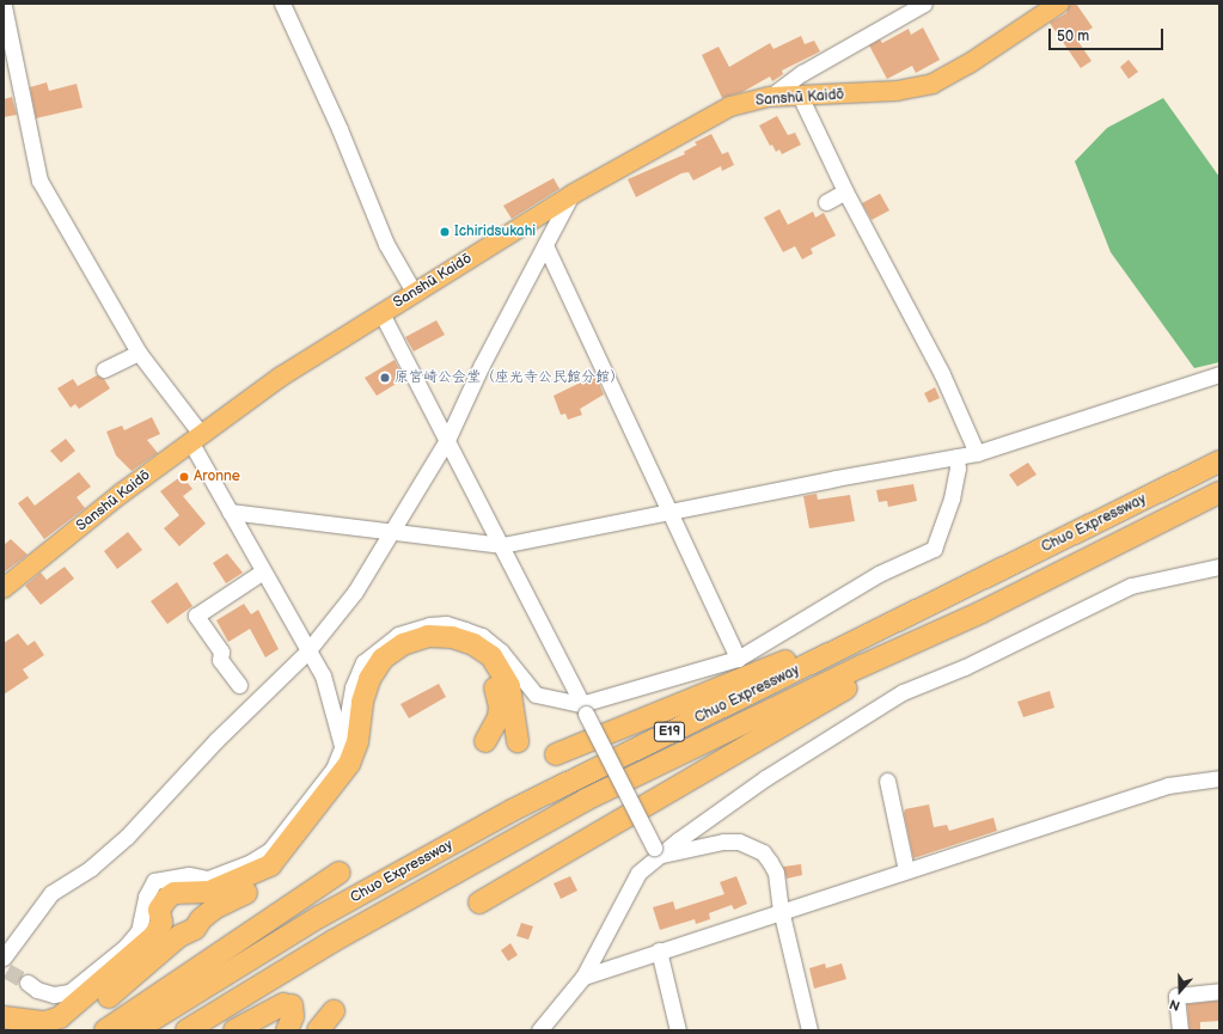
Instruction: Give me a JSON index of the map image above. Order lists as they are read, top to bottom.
{
  "streets": {
    "highway": ["Chuo Expressway", "E19"],
    "main road": ["Sanshū Kaidō"]
  },
  "places": ["Ichiridsukahi", "原宮崎公会堂（座光寺公民館分館）", "Aronne"],
  "scale_bar": "50 m",
  "north": "bottom"
}
